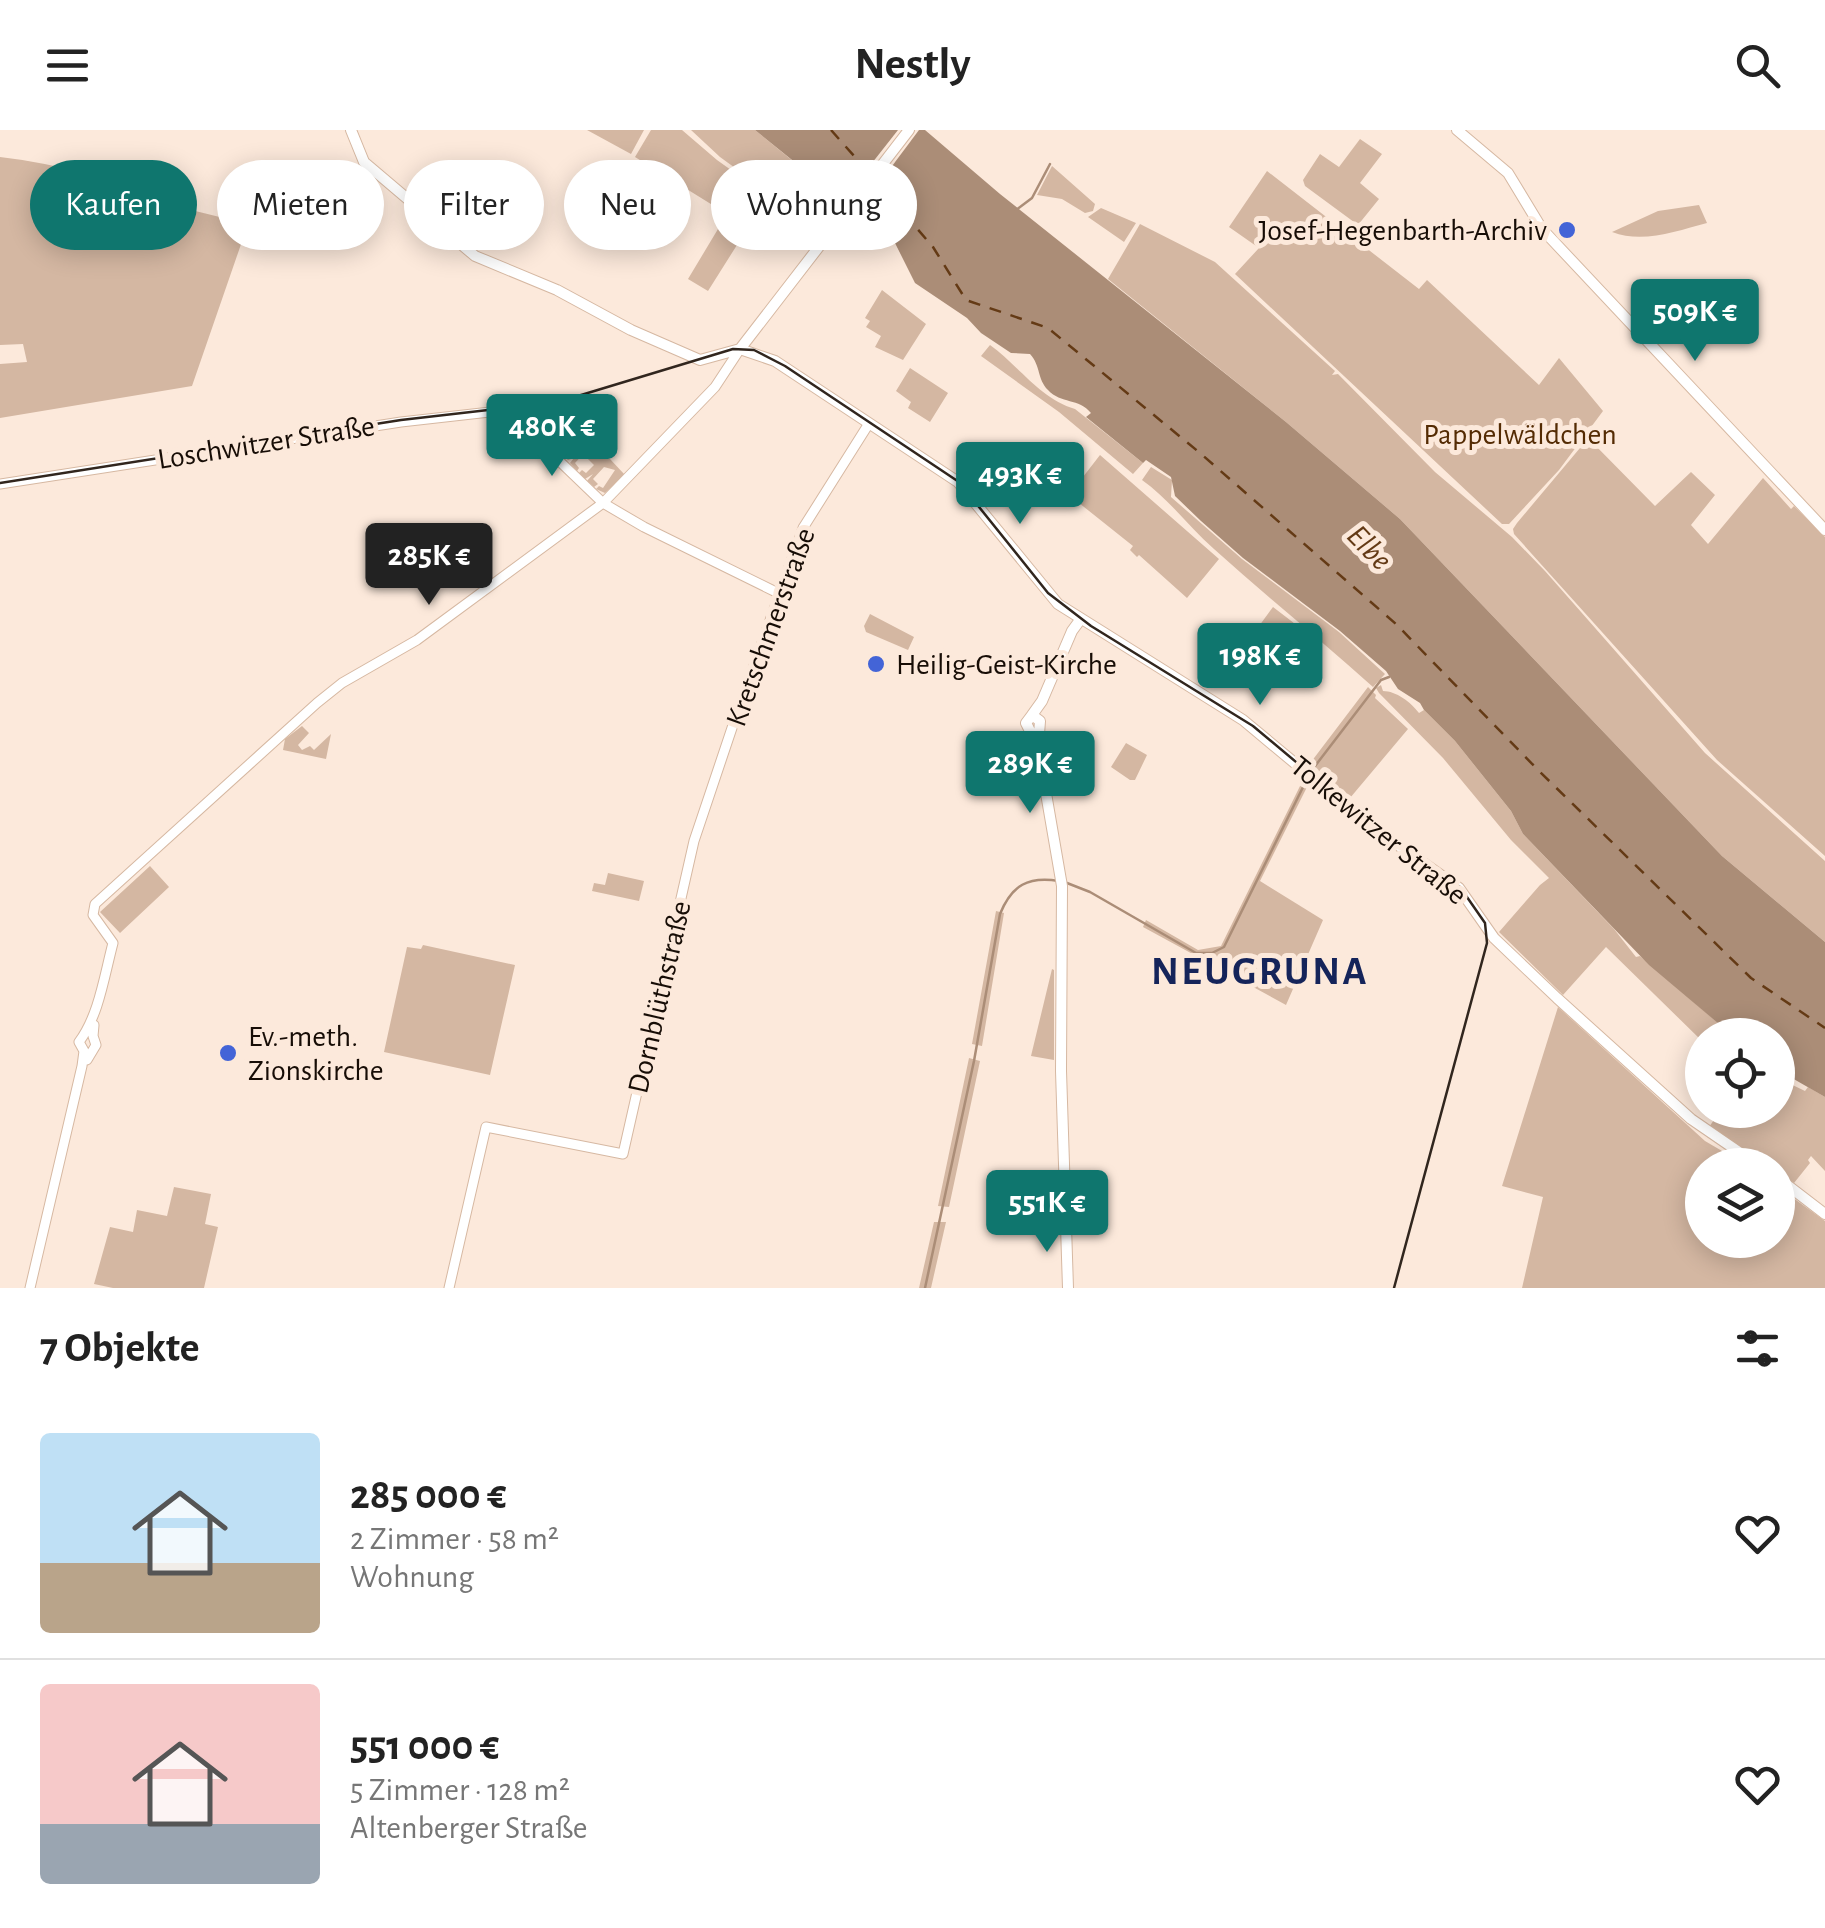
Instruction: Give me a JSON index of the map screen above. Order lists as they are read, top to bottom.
{
  "streets": {
    "main road": ["Tolkewitzer Straße"],
    "street": ["Loschwitzer Straße", "Kretschmerstraße", "Dornblüthstraße"]
  },
  "crossings": [
    ["Kretschmerstraße", "Tolkewitzer Straße"],
    ["Kretschmerstraße", "Dornblüthstraße"]
  ],
  "districts": ["NEUGRUNA"],
  "water": ["Elbe"],
  "parks": ["Pappelwäldchen"],
  "places": ["Josef-Hegenbarth-Archiv", "Heilig-Geist-Kirche", "Ev.-meth. Zionskirche"],
  "page": {
    "header": "Nestly",
    "chip": [
      "Kaufen",
      "Mieten",
      "Filter",
      "Neu",
      "Wohnung"
    ],
    "price": [
      "509K €",
      "480K €",
      "493K €",
      "285K €",
      "198K €",
      "289K €",
      "551K €"
    ],
    "heading": "7 Objekte",
    "list": [
      {
        "name": "285 000 €",
        "note": "2 Zimmer · 58 m² · Wohnung"
      },
      {
        "name": "551 000 €",
        "note": "5 Zimmer · 128 m² · Altenberger Straße"
      }
    ]
  }
}
